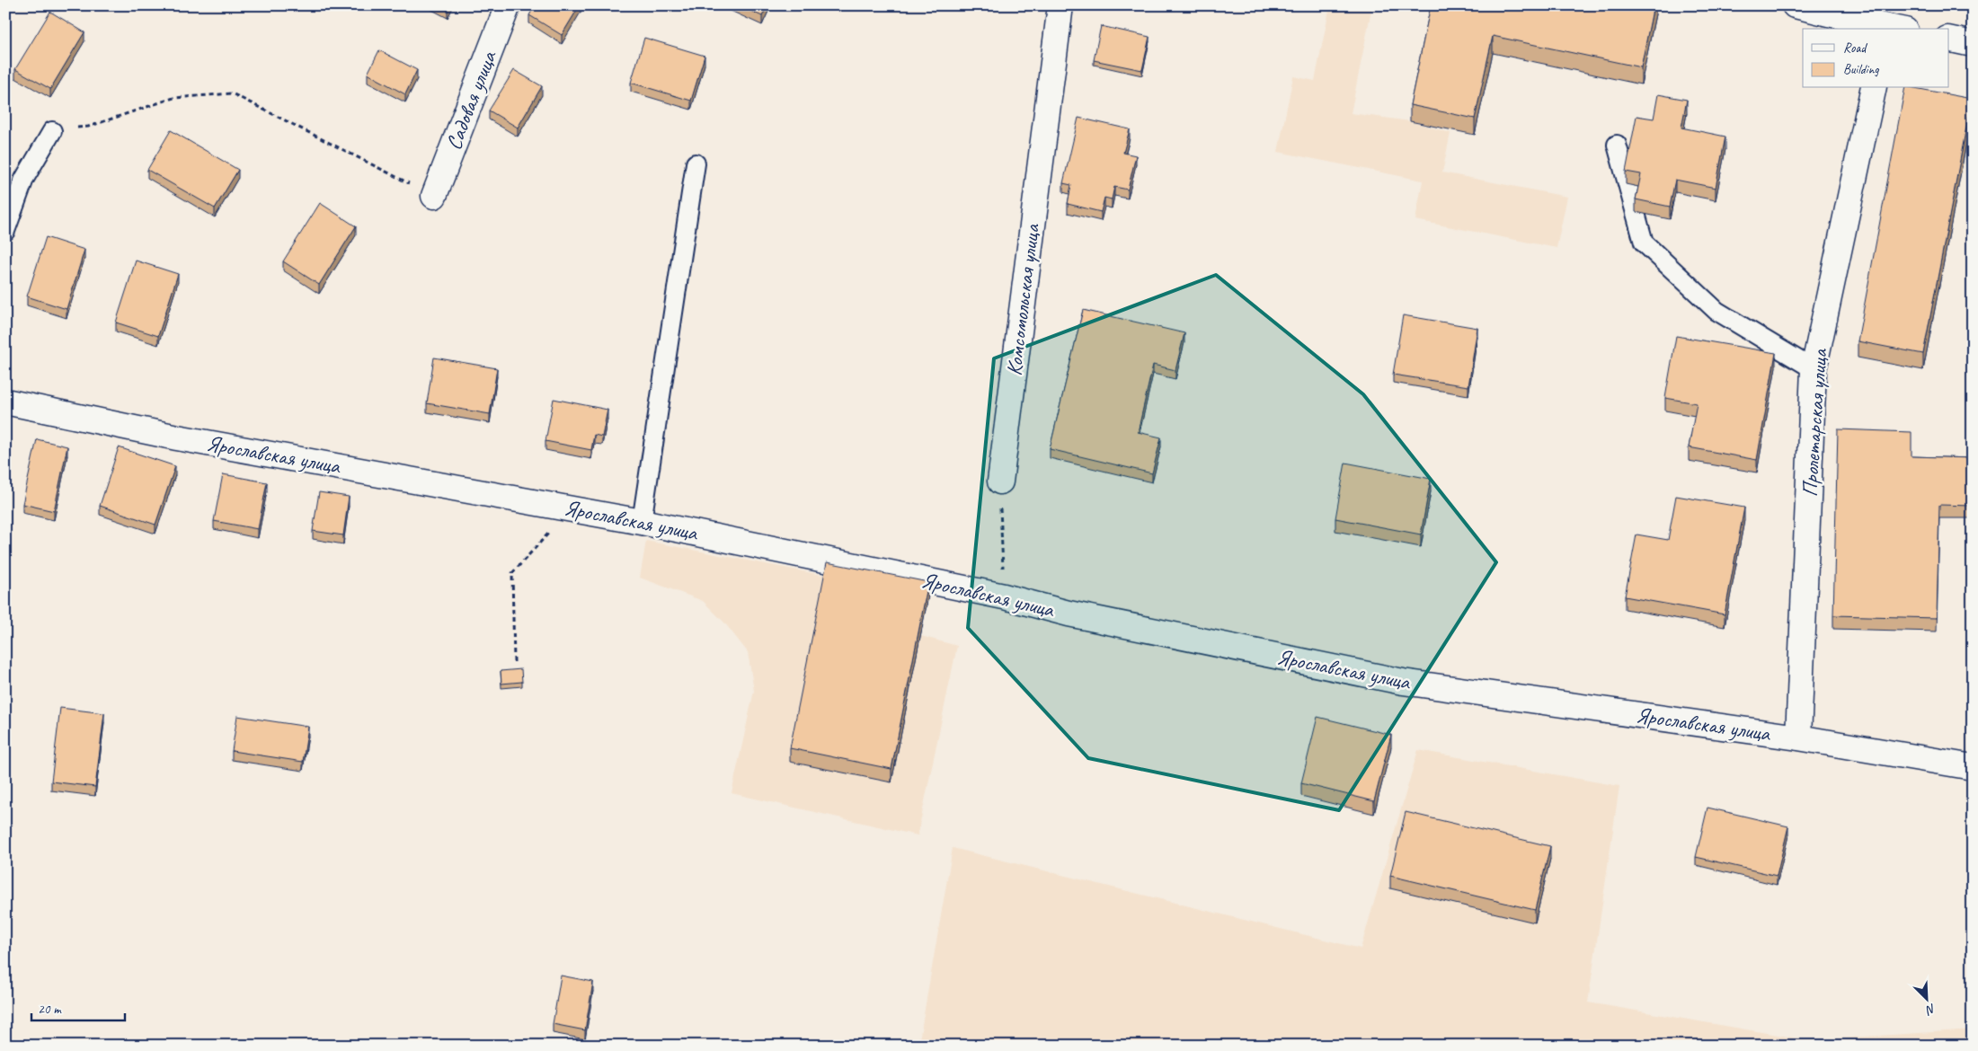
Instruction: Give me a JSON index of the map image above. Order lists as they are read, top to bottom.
{
  "streets": {
    "street": [
      "Садовая улица",
      "Комсомольская улица",
      "Пролетарская улица",
      "Ярославская улица"
    ]
  },
  "crossings": [
    ["Пролетарская улица", "Ярославская улица"]
  ],
  "legend": ["Road", "Building"],
  "scale_bar": "20 m",
  "north": "bottom right"
}
